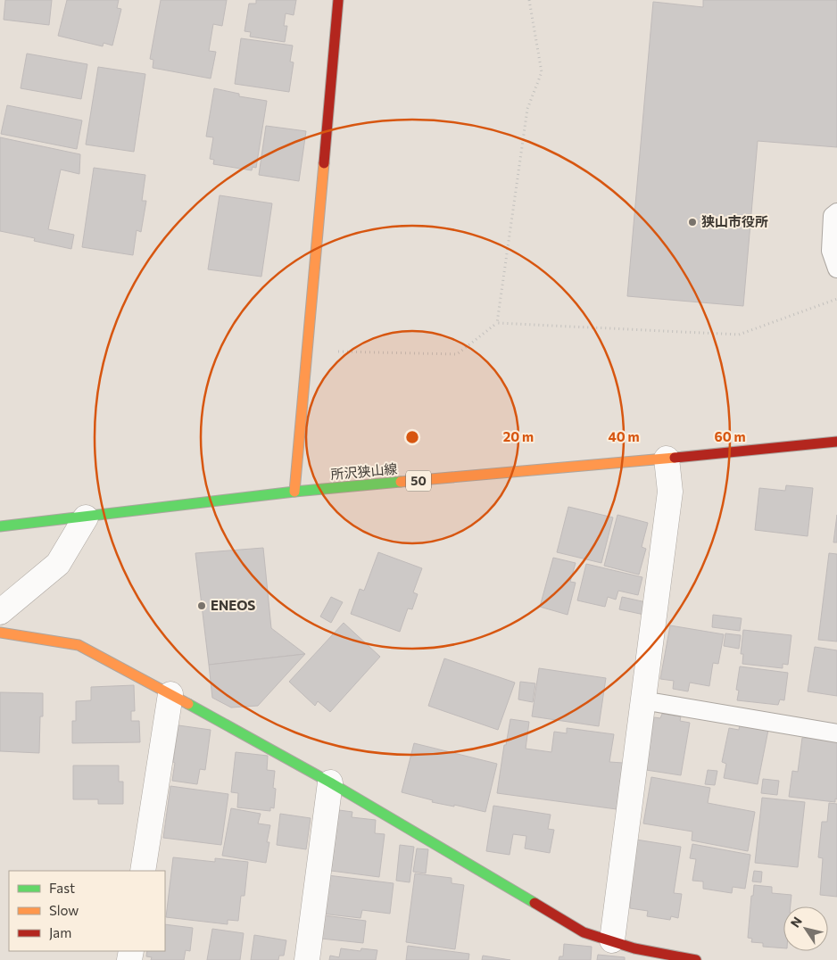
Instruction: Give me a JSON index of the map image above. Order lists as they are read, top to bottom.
{
  "streets": {
    "street": ["所沢狭山線", "50"]
  },
  "places": ["狭山市役所", "ENEOS"],
  "legend": ["Fast", "Slow", "Jam"],
  "north": "top left",
  "rings": ["20 m", "40 m", "60 m"]
}
